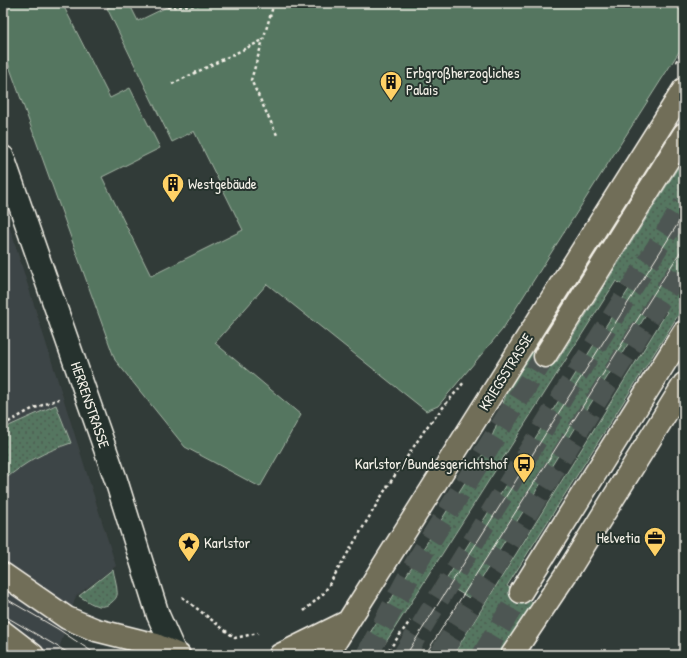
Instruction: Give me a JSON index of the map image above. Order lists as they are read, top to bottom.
{
  "streets": {
    "main road": ["KRIEGSSTRASSE"],
    "street": ["HERRENSTRASSE"]
  },
  "places": {
    "building": ["Erbgroßherzogliches Palais", "Westgebäude"],
    "bus stop": ["Karlstor/Bundesgerichtshof"],
    "office": ["Helvetia"],
    "place": ["Karlstor"]
  }
}
